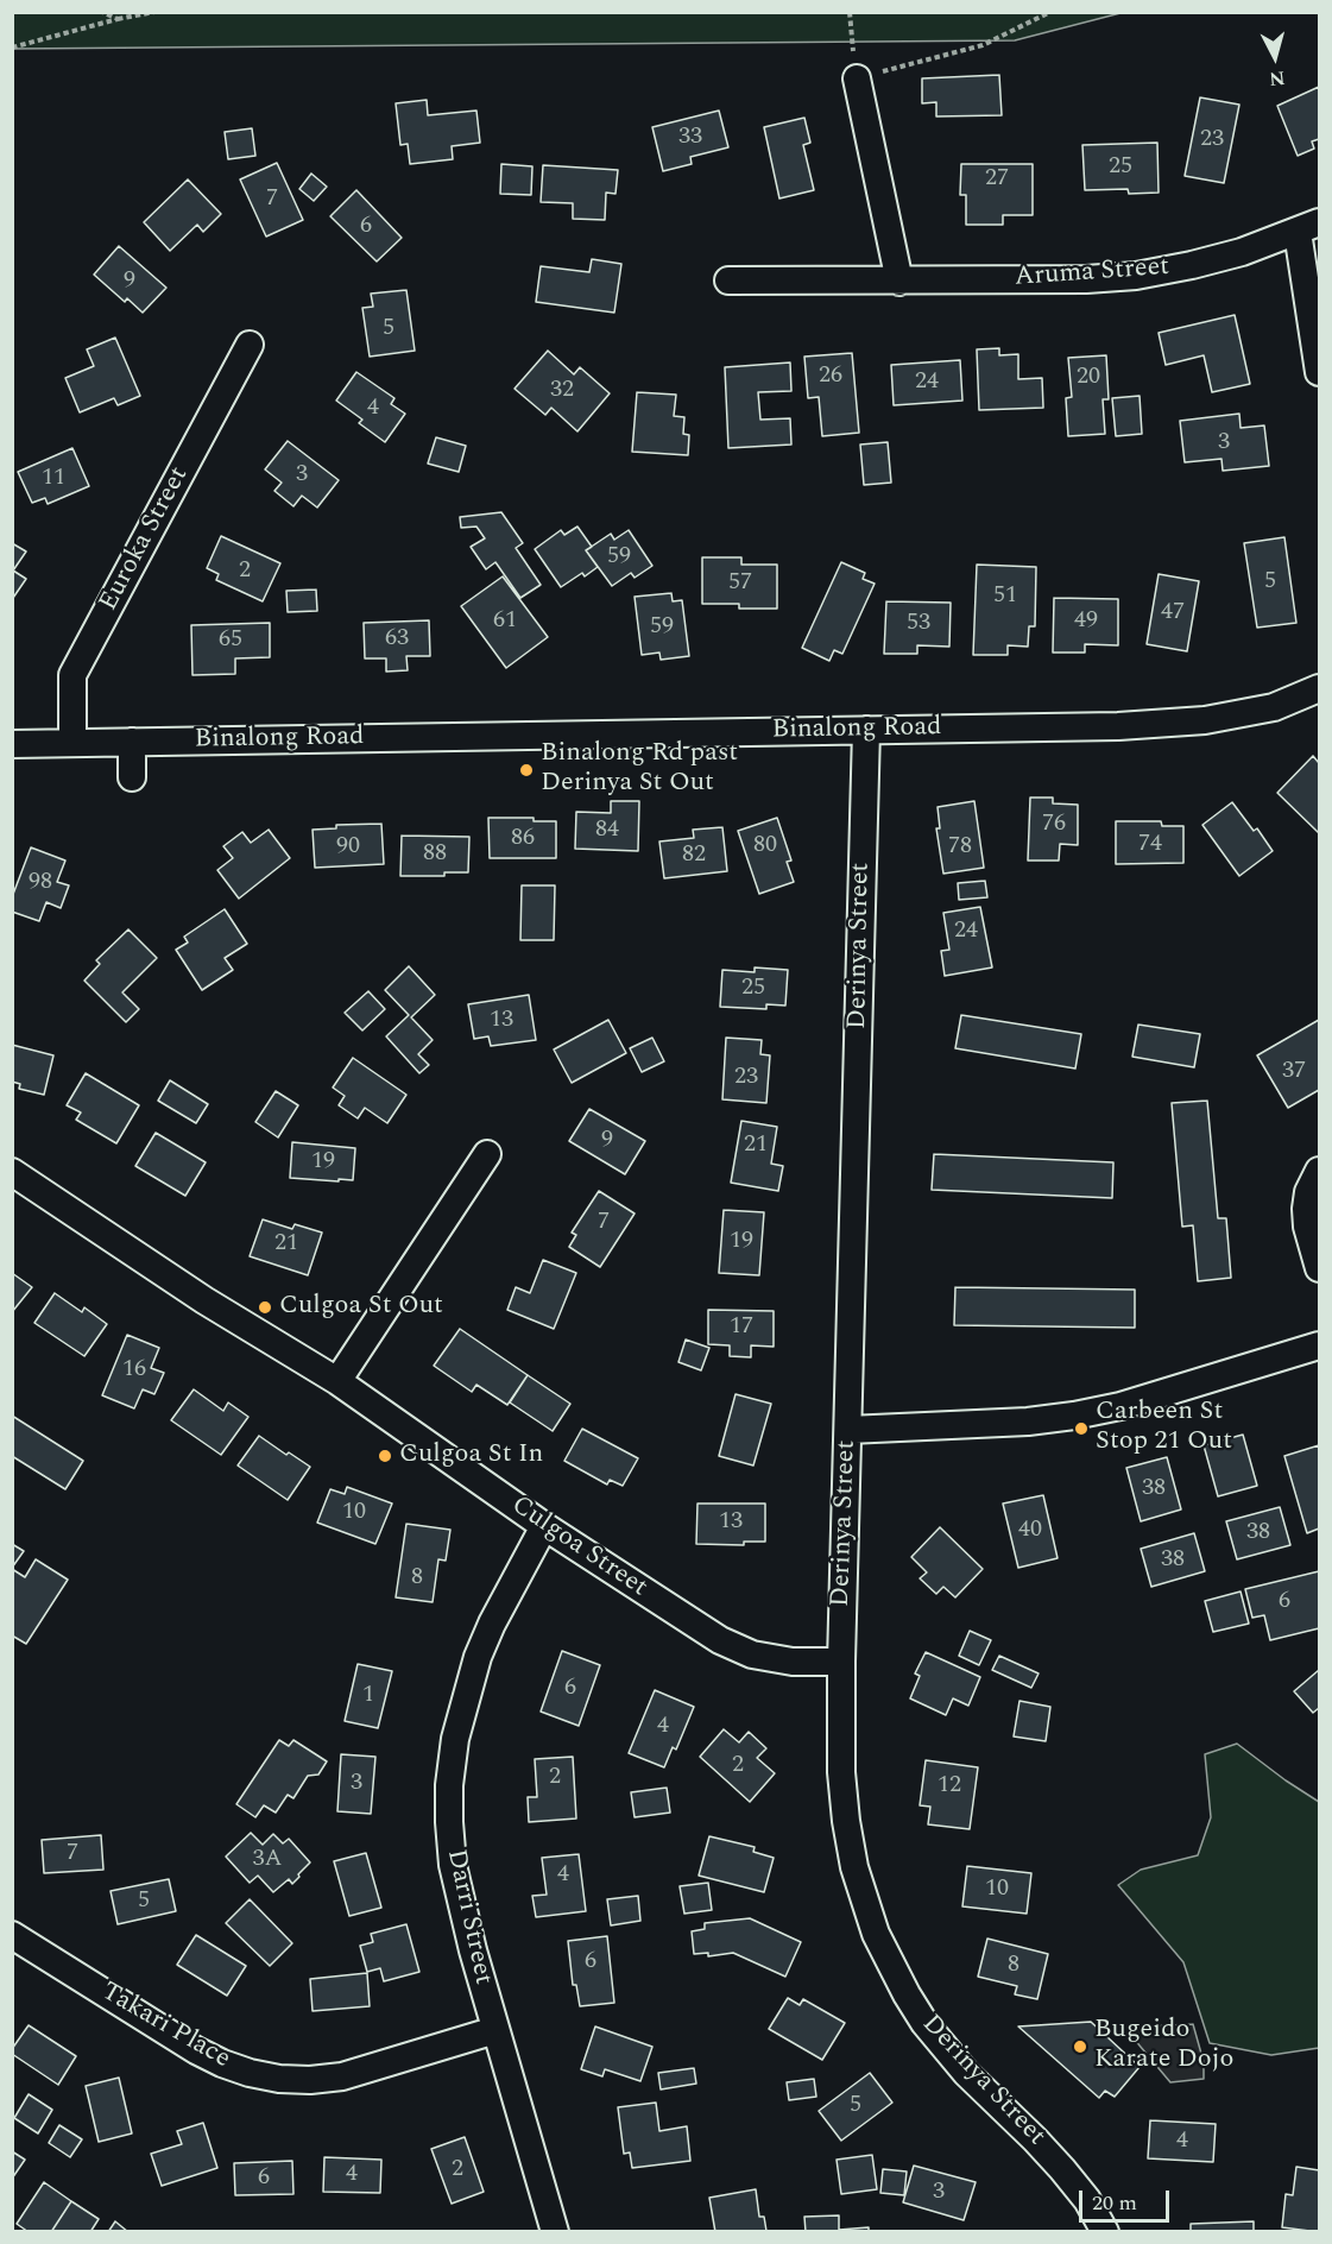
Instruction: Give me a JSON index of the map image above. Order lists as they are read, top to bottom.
{
  "streets": {
    "street": [
      "Aruma Street",
      "Euroka Street",
      "Binalong Road",
      "Derinya Street",
      "Culgoa Street",
      "Darri Street",
      "Takari Place"
    ]
  },
  "crossings": [
    ["Euroka Street", "Binalong Road"],
    ["Binalong Road", "Derinya Street"],
    ["Derinya Street", "Culgoa Street"],
    ["Culgoa Street", "Darri Street"],
    ["Darri Street", "Takari Place"]
  ],
  "places": [
    "Binalong Rd past Derinya St Out",
    "Culgoa St Out",
    "Carbeen St Stop 21 Out",
    "Culgoa St In",
    "Bugeido Karate Dojo"
  ],
  "house_numbers": [
    "33",
    "23",
    "25",
    "27",
    "7",
    "6",
    "9",
    "5",
    "26",
    "20",
    "24",
    "32",
    "4",
    "3",
    "3",
    "11",
    "59",
    "2",
    "5",
    "57",
    "51",
    "47",
    "61",
    "49",
    "53",
    "59",
    "63",
    "65",
    "76",
    "84",
    "86",
    "74",
    "80",
    "90",
    "78",
    "88",
    "82",
    "98",
    "24",
    "25",
    "13",
    "37",
    "23",
    "9",
    "21",
    "19",
    "7",
    "19",
    "21",
    "17",
    "16",
    "38",
    "10",
    "13",
    "40",
    "38",
    "38",
    "8",
    "6",
    "6",
    "1",
    "4",
    "2",
    "2",
    "3",
    "12",
    "7",
    "3A",
    "4",
    "10",
    "5",
    "6",
    "8",
    "5",
    "4",
    "2",
    "4",
    "6",
    "3"
  ],
  "scale_bar": "20 m",
  "north": "bottom"
}
